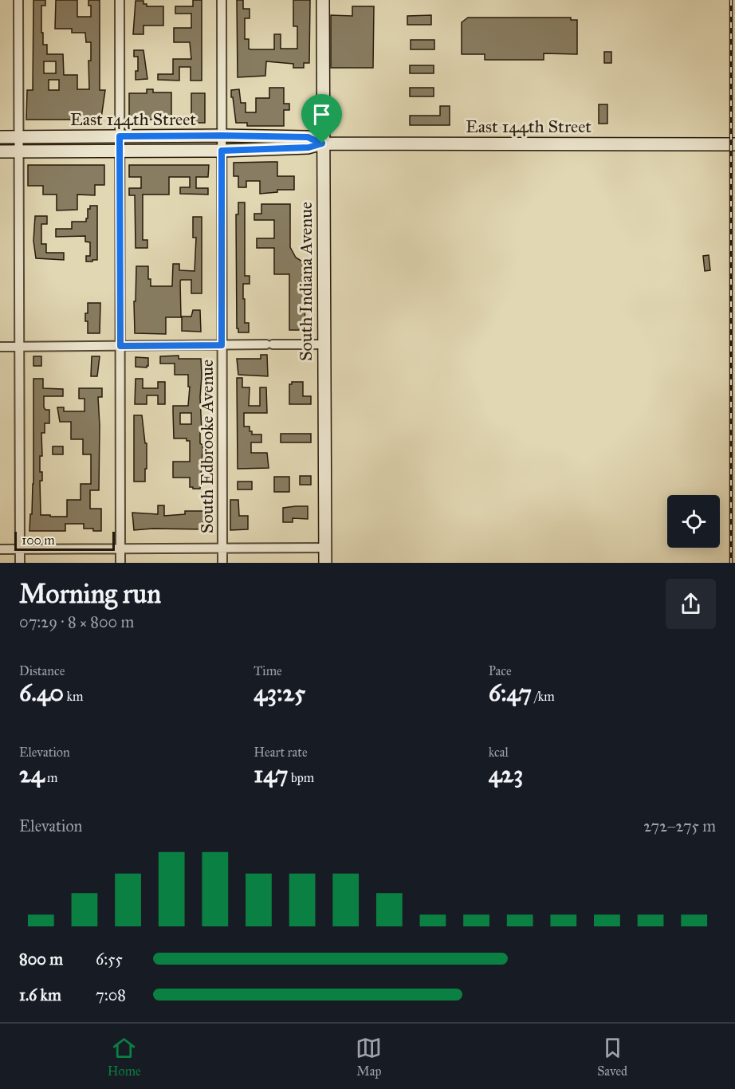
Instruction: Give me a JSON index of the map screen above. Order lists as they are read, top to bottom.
{
  "streets": {
    "street": ["East 144th Street", "South Indiana Avenue", "South Edbrooke Avenue"]
  },
  "crossings": [
    ["East 144th Street", "South Indiana Avenue"],
    ["East 144th Street", "South Edbrooke Avenue"]
  ],
  "scale_bar": "100 m",
  "page": {
    "scale": "100 m",
    "heading": ["Morning run", "07:29 · 8 × 800 m"],
    "stats": [
      ["Distance", "6.40 km"],
      ["Time", "43:25"],
      ["Pace", "6:47 /km"],
      ["Elevation", "24 m"],
      ["Heart rate", "147 bpm"],
      ["kcal", "423"]
    ],
    "chart": ["Elevation", "272–275 m"],
    "list": [
      {
        "name": "800 m",
        "note": "6:55"
      },
      {
        "name": "1.6 km",
        "note": "7:08"
      }
    ],
    "tabs": ["Home", "Map", "Saved"]
  }
}
